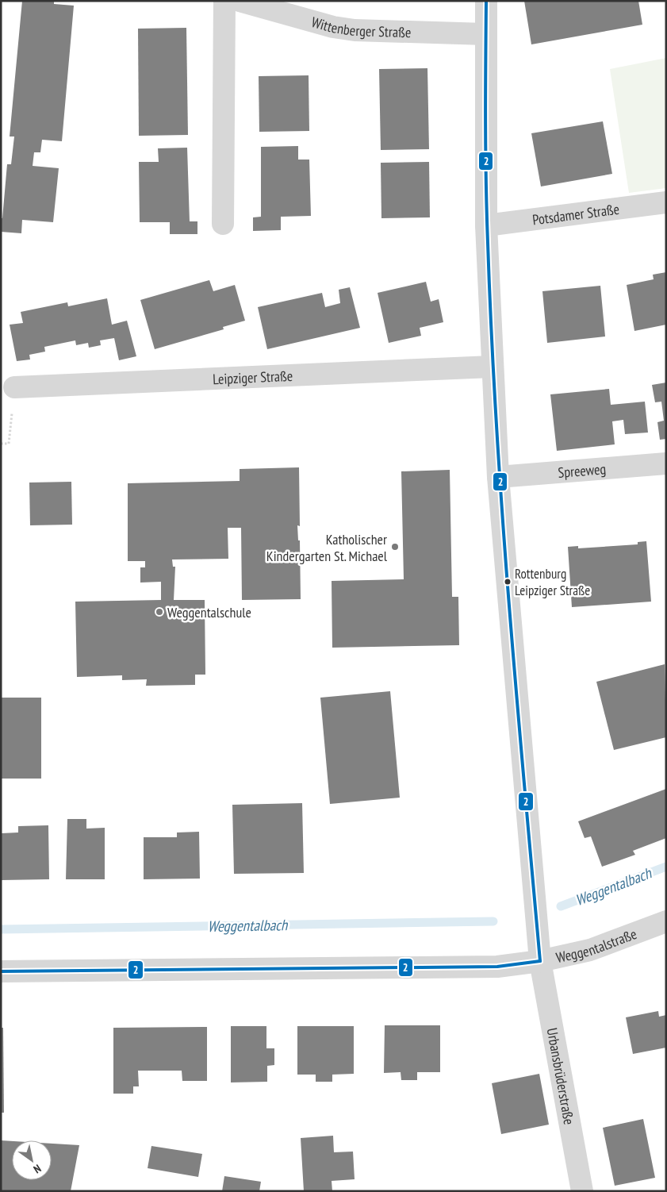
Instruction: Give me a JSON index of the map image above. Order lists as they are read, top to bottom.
{
  "streets": {
    "street": [
      "Wittenberger Straße",
      "Potsdamer Straße",
      "Leipziger Straße",
      "Spreeweg",
      "Weggentalstraße",
      "Urbansbrüderstraße"
    ]
  },
  "crossings": [
    ["Wittenberger Straße", "Urbansbrüderstraße"],
    ["Potsdamer Straße", "Urbansbrüderstraße"],
    ["Leipziger Straße", "Urbansbrüderstraße"],
    ["Spreeweg", "Urbansbrüderstraße"],
    ["Weggentalstraße", "Urbansbrüderstraße"]
  ],
  "water": ["Weggentalbach"],
  "places": ["Katholischer Kindergarten St. Michael", "Rottenburg Leipziger Straße", "Weggentalschule"],
  "lines": ["transit line 2"],
  "north": "bottom right"
}
